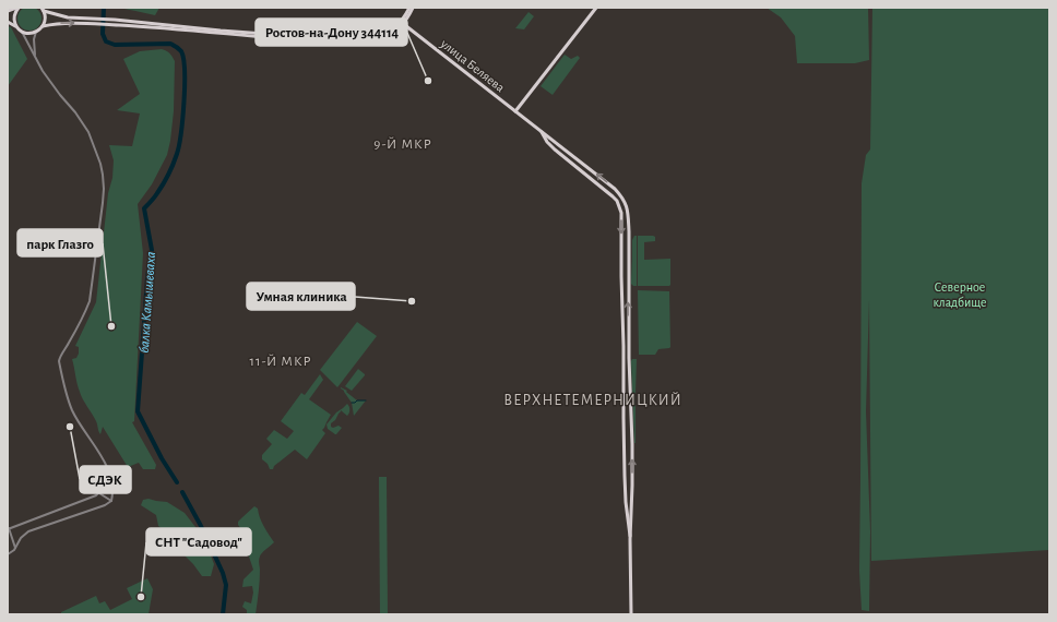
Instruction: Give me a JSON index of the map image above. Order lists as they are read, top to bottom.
{
  "streets": {
    "main road": ["улица Беляева"]
  },
  "districts": ["9-Й МКР", "11-Й МКР", "ВЕРХНЕТЕМЕРНИЦКИЙ"],
  "water": ["балка Камышеваха"],
  "parks": ["Северное кладбище"],
  "places": [
    "Ростов-на-Дону 344114",
    "Умная клиника",
    "парк Глазго",
    "СДЭК",
    "СНТ \"Садовод\""
  ]
}
